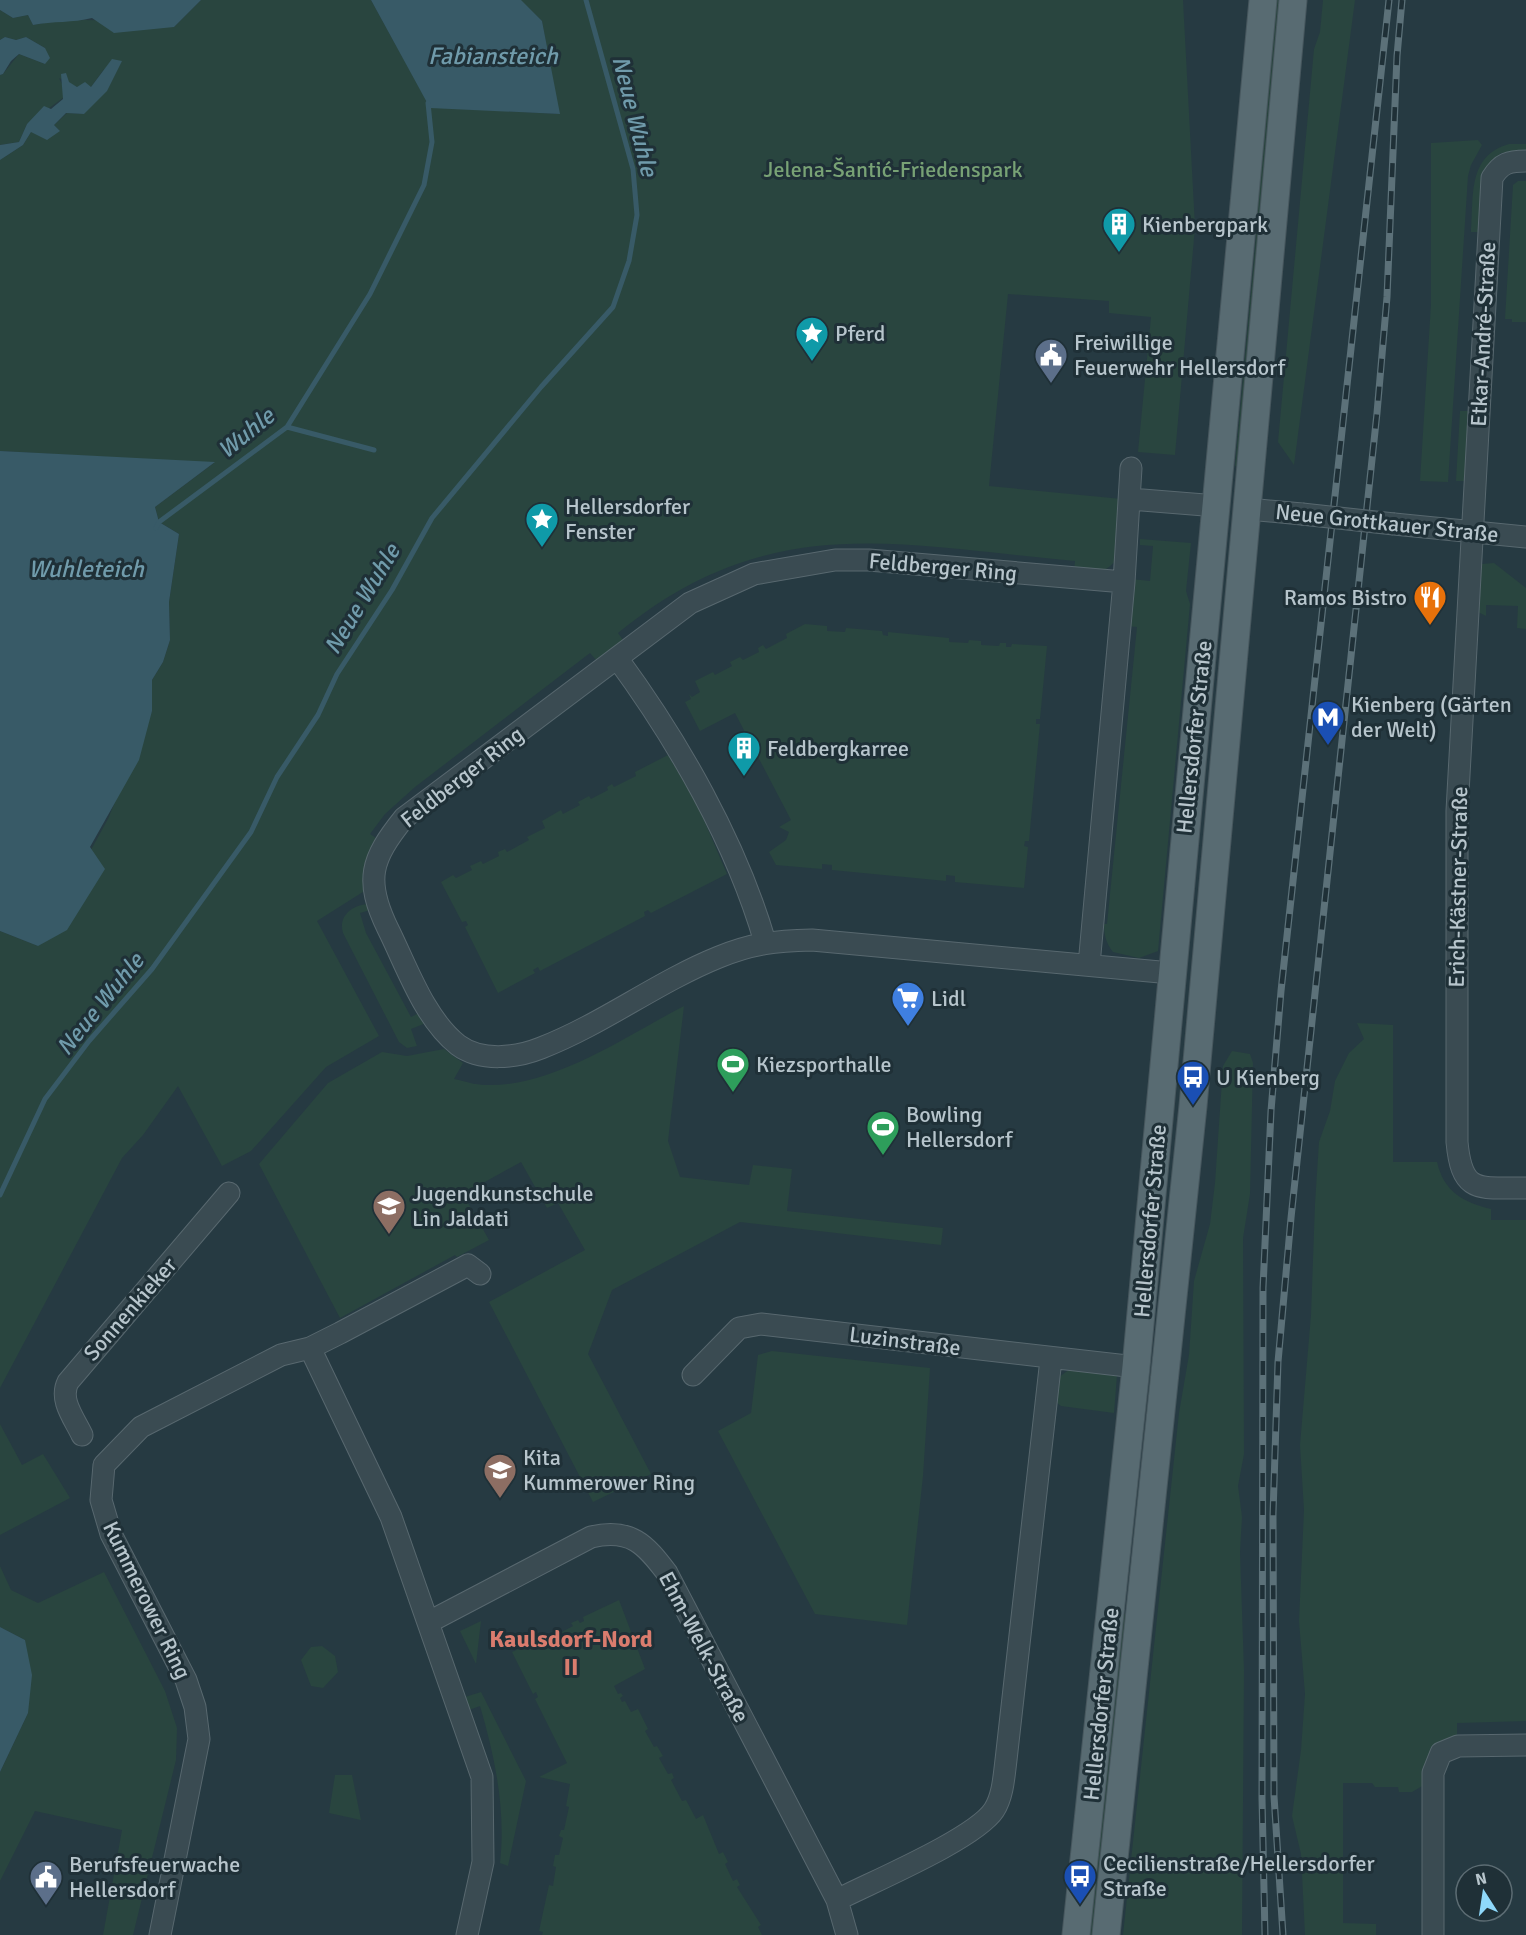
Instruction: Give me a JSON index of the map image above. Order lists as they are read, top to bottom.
{
  "streets": {
    "main road": ["Hellersdorfer Straße"],
    "street": [
      "Etkar-André-Straße",
      "Neue Grottkauer Straße",
      "Feldberger Ring",
      "Erich-Kästner-Straße",
      "Sonnenkieker",
      "Luzinstraße",
      "Kummerower Ring",
      "Ehm-Welk-Straße"
    ]
  },
  "crossings": [
    ["Etkar-André-Straße", "Neue Grottkauer Straße"],
    ["Etkar-André-Straße", "Erich-Kästner-Straße"],
    ["Neue Grottkauer Straße", "Hellersdorfer Straße"],
    ["Neue Grottkauer Straße", "Erich-Kästner-Straße"],
    ["Feldberger Ring", "Hellersdorfer Straße"],
    ["Hellersdorfer Straße", "Luzinstraße"]
  ],
  "districts": ["Kaulsdorf-Nord II"],
  "water": [
    "Fabiansteich",
    "Neue Wuhle",
    "Wuhle",
    "Wuhleteich"
  ],
  "parks": ["Jelena-Šantić-Friedenspark"],
  "places": {
    "building": ["Kienbergpark", "Feldbergkarree"],
    "place": ["Pferd", "Hellersdorfer Fenster"],
    "public building": ["Freiwillige Feuerwehr Hellersdorf", "Berufsfeuerwache Hellersdorf"],
    "restaurant": ["Ramos Bistro"],
    "metro station": ["Kienberg (Gärten der Welt)"],
    "supermarket": ["Lidl"],
    "sports": ["Kiezsporthalle", "Bowling Hellersdorf"],
    "bus stop": ["U Kienberg", "Cecilienstraße/Hellersdorfer Straße"],
    "school or university": ["Jugendkunstschule Lin Jaldati", "Kita Kummerower Ring"]
  },
  "north": "top"
}
